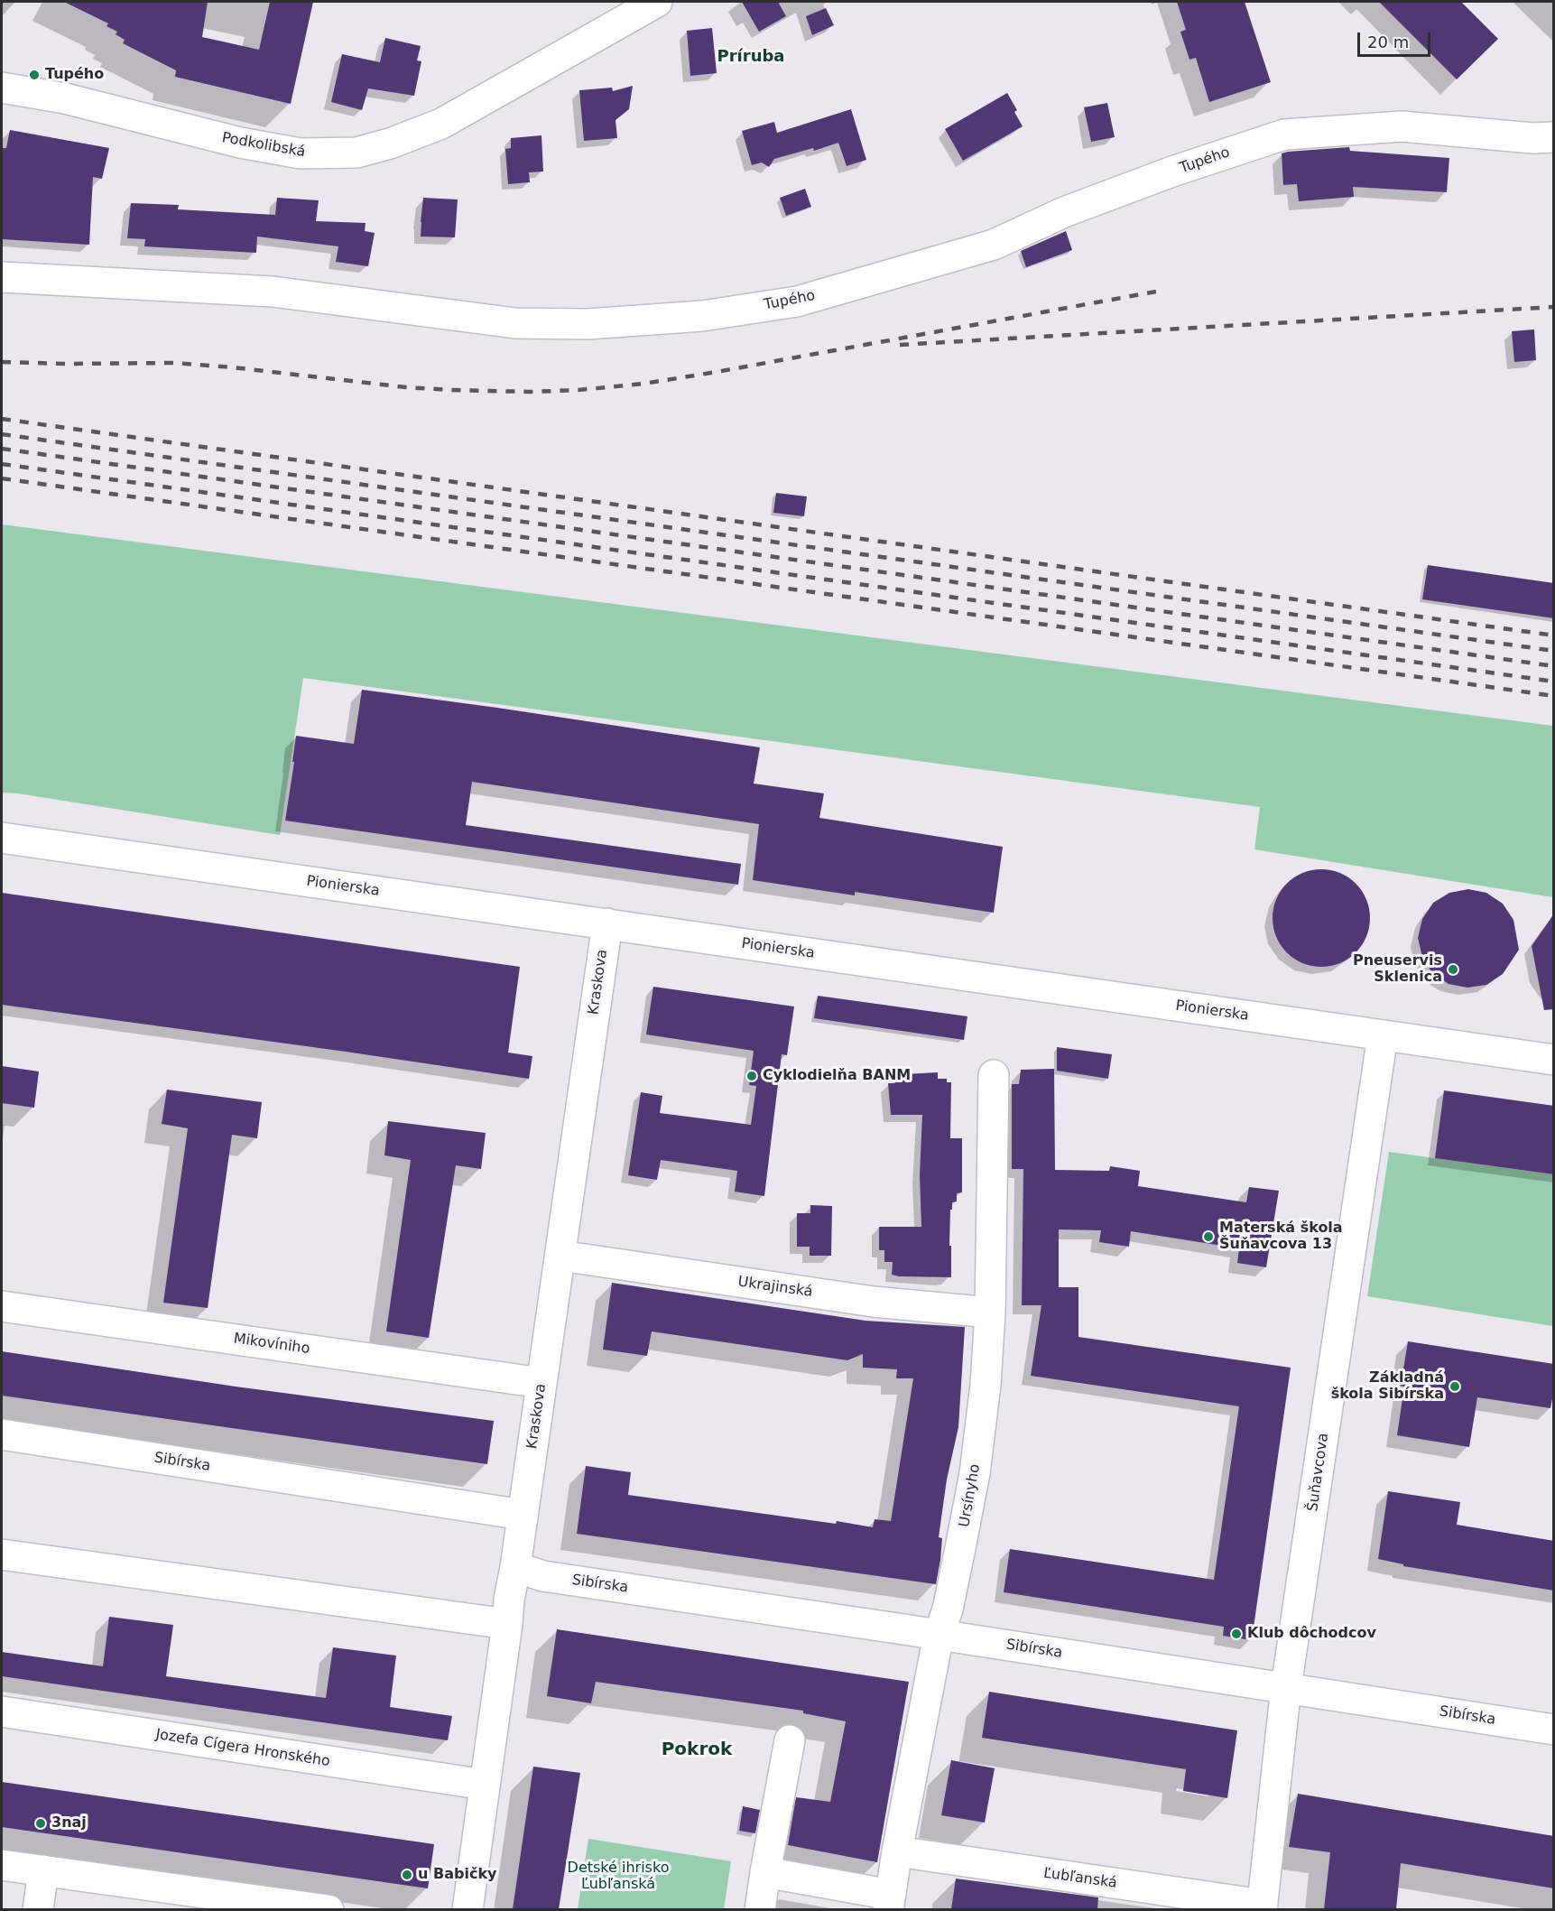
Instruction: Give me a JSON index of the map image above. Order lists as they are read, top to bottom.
{
  "streets": {
    "street": [
      "Podkolibská",
      "Tupého",
      "Pionierska",
      "Kraskova",
      "Ukrajinská",
      "Mikovíniho",
      "Sibírska",
      "Šuňavcova",
      "Ursínyho",
      "Jozefa Cígera Hronského",
      "Ľubľanská"
    ]
  },
  "crossings": [
    ["Pionierska", "Kraskova"],
    ["Pionierska", "Šuňavcova"],
    ["Kraskova", "Ukrajinská"],
    ["Kraskova", "Mikovíniho"],
    ["Kraskova", "Sibírska"],
    ["Kraskova", "Jozefa Cígera Hronského"],
    ["Ukrajinská", "Ursínyho"],
    ["Sibírska", "Šuňavcova"],
    ["Sibírska", "Ursínyho"],
    ["Šuňavcova", "Ľubľanská"],
    ["Ursínyho", "Ľubľanská"]
  ],
  "districts": ["Príruba", "Pokrok"],
  "parks": ["Detské ihrisko Ľubľanská"],
  "places": [
    "Tupého",
    "Pneuservis Sklenica",
    "Cyklodielňa BANM",
    "Materská škola Šuňavcova 13",
    "Základná škola Sibírska",
    "Klub dôchodcov",
    "3naj",
    "u Babičky"
  ],
  "scale_bar": "20 m"
}
